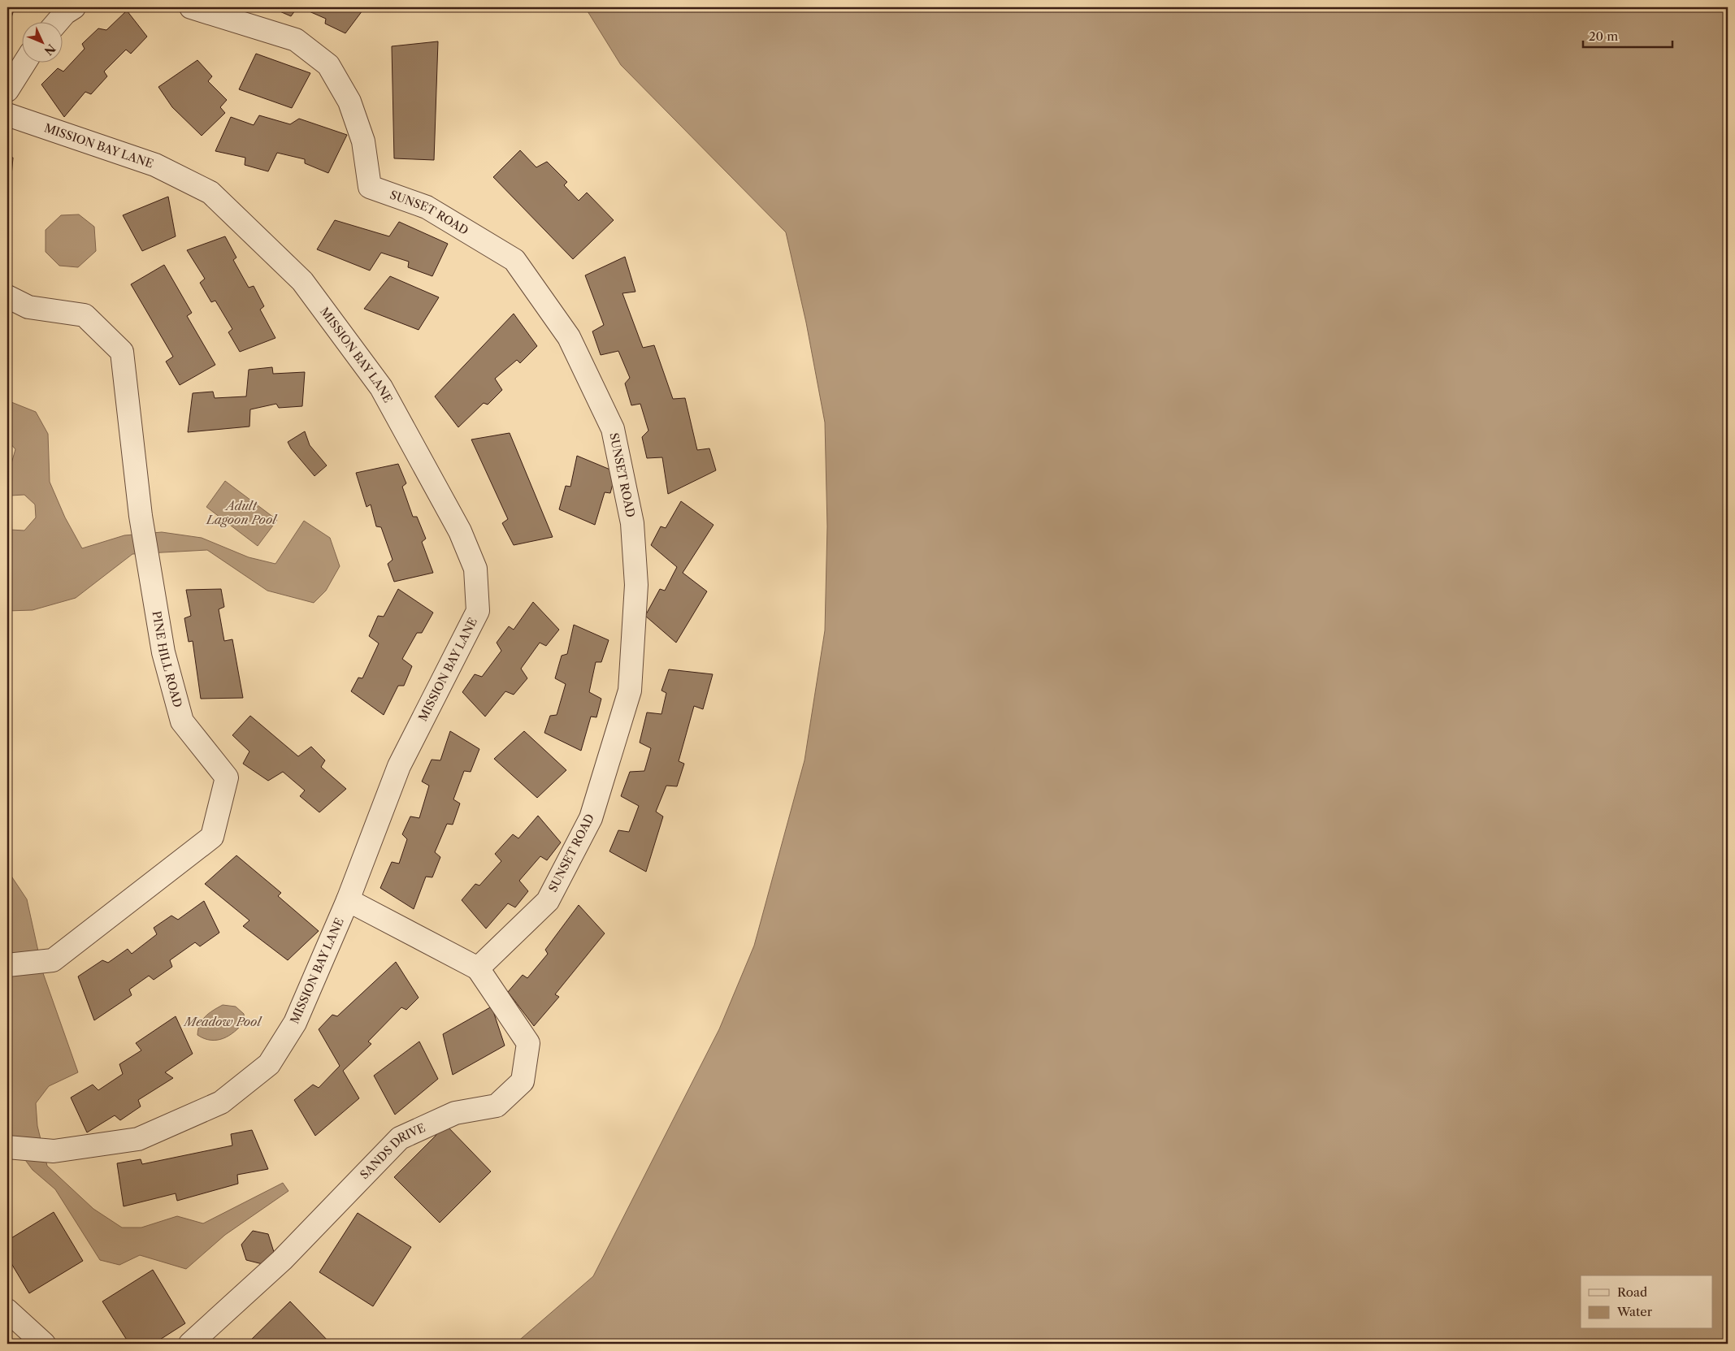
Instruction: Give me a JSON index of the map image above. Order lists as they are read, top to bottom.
{
  "streets": {
    "street": [
      "MISSION BAY LANE",
      "SUNSET ROAD",
      "PINE HILL ROAD",
      "SANDS DRIVE"
    ]
  },
  "crossings": [
    ["SUNSET ROAD", "SANDS DRIVE"]
  ],
  "water": ["Adult Lagoon Pool", "Meadow Pool"],
  "legend": ["Road", "Water"],
  "scale_bar": "20 m",
  "north": "bottom right"
}
